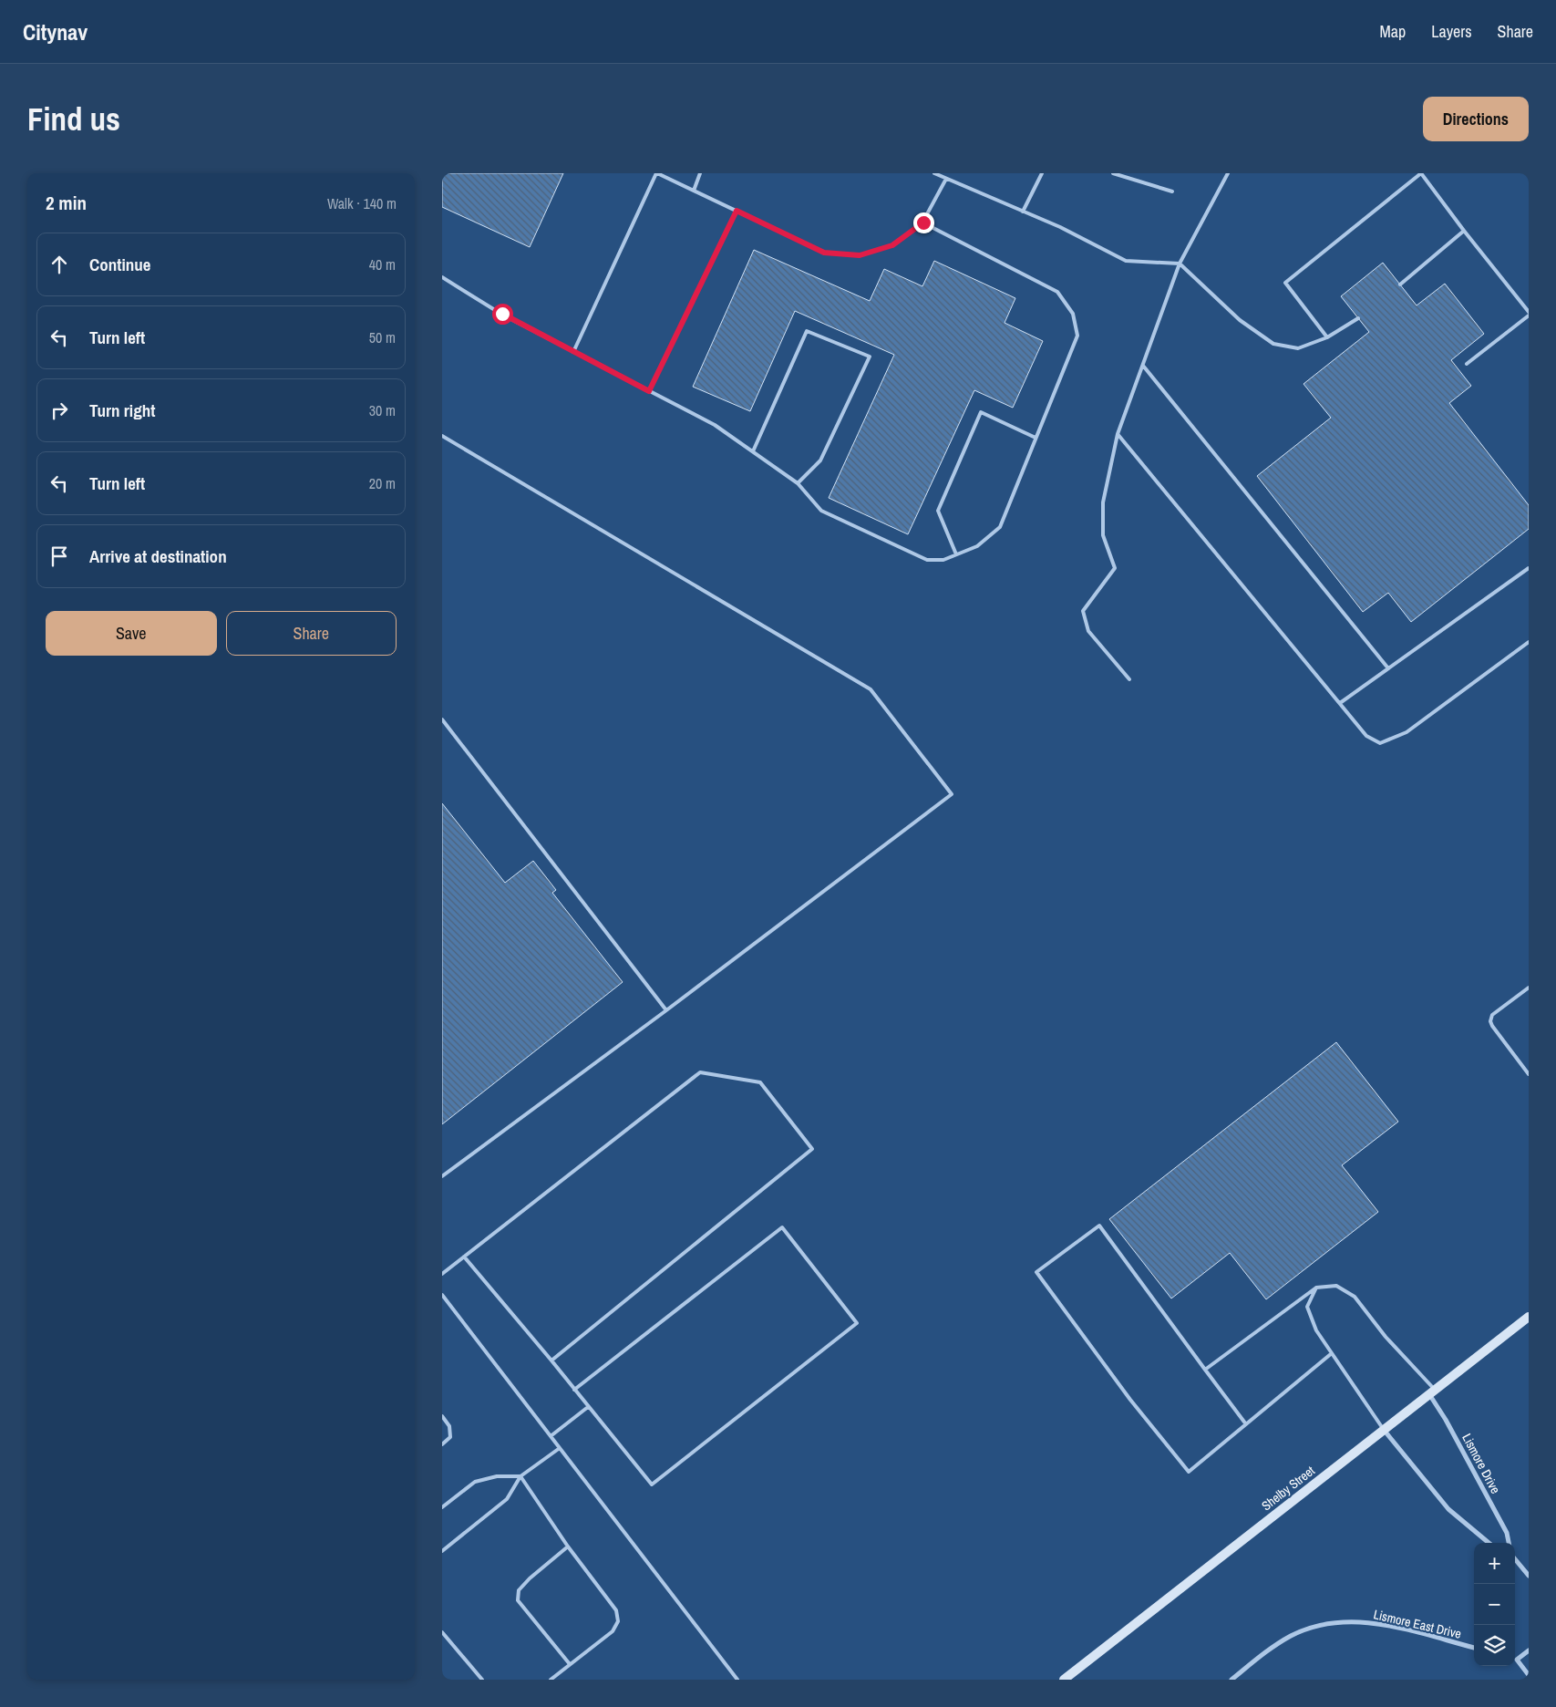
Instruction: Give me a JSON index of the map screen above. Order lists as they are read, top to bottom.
{
  "streets": {
    "street": ["Lismore Drive", "Shelby Street", "Lismore East Drive"]
  },
  "crossings": [
    ["Lismore Drive", "Shelby Street"]
  ],
  "page": {
    "header": "Citynav",
    "nav": ["Map", "Layers", "Share"],
    "buttons": [
      "Directions",
      ["Save", "Share"]
    ],
    "title": "Find us",
    "heading": ["2 min", "Walk · 140 m"],
    "list": [
      ["Continue", "40 m"],
      ["Turn left", "50 m"],
      ["Turn right", "30 m"],
      ["Turn left", "20 m"],
      "Arrive at destination"
    ],
    "map_buttons": ["+", "−"]
  }
}
